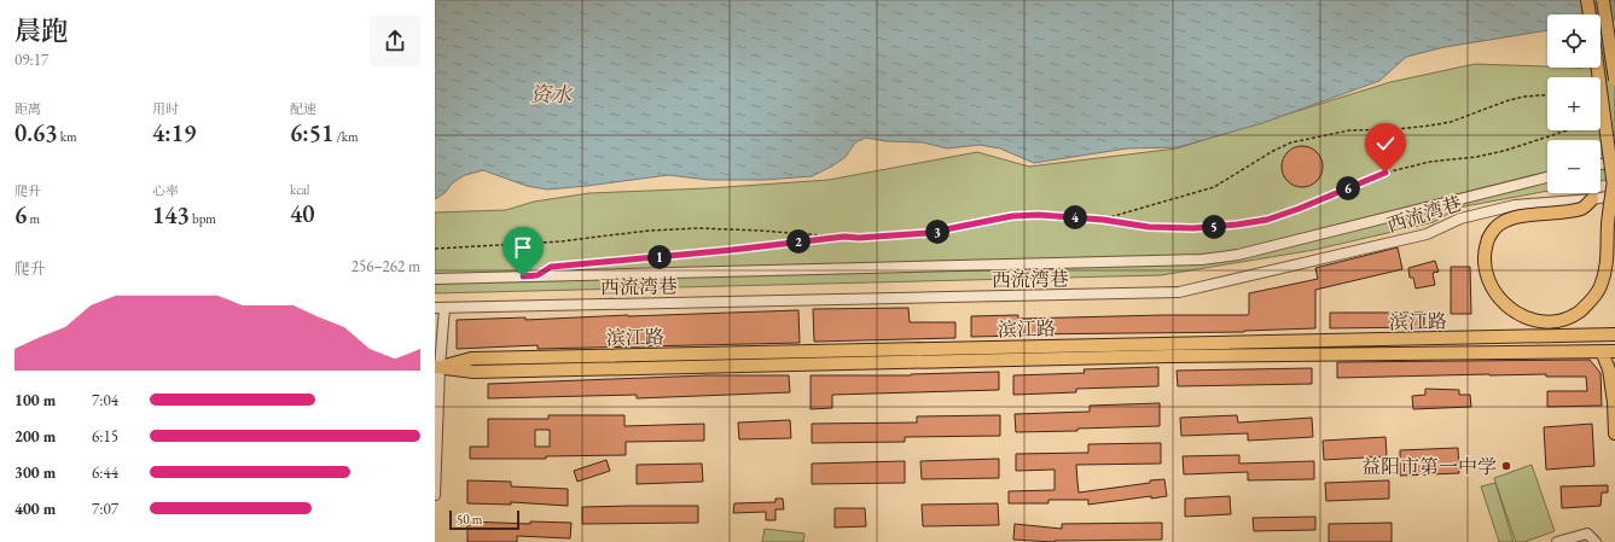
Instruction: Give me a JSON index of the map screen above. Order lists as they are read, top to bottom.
{
  "streets": {
    "main road": ["滨江路"],
    "street": ["西流湾巷"]
  },
  "water": ["资水"],
  "places": ["益阳市第一中学"],
  "scale_bar": "50 m",
  "page": {
    "heading": ["晨跑", "09:17"],
    "map_buttons": ["+", "−"],
    "stats": [
      ["距离", "0.63 km"],
      ["用时", "4:19"],
      ["配速", "6:51 /km"],
      ["爬升", "6 m"],
      ["心率", "143 bpm"],
      ["kcal", "40"]
    ],
    "pins": [
      "6",
      "4",
      "5",
      "3",
      "2",
      "1"
    ],
    "chart": ["爬升", "256–262 m"],
    "list": [
      {
        "name": "100 m",
        "note": "7:04"
      },
      {
        "name": "200 m",
        "note": "6:15"
      },
      {
        "name": "300 m",
        "note": "6:44"
      },
      {
        "name": "400 m",
        "note": "7:07"
      }
    ],
    "scale": "50 m"
  }
}
